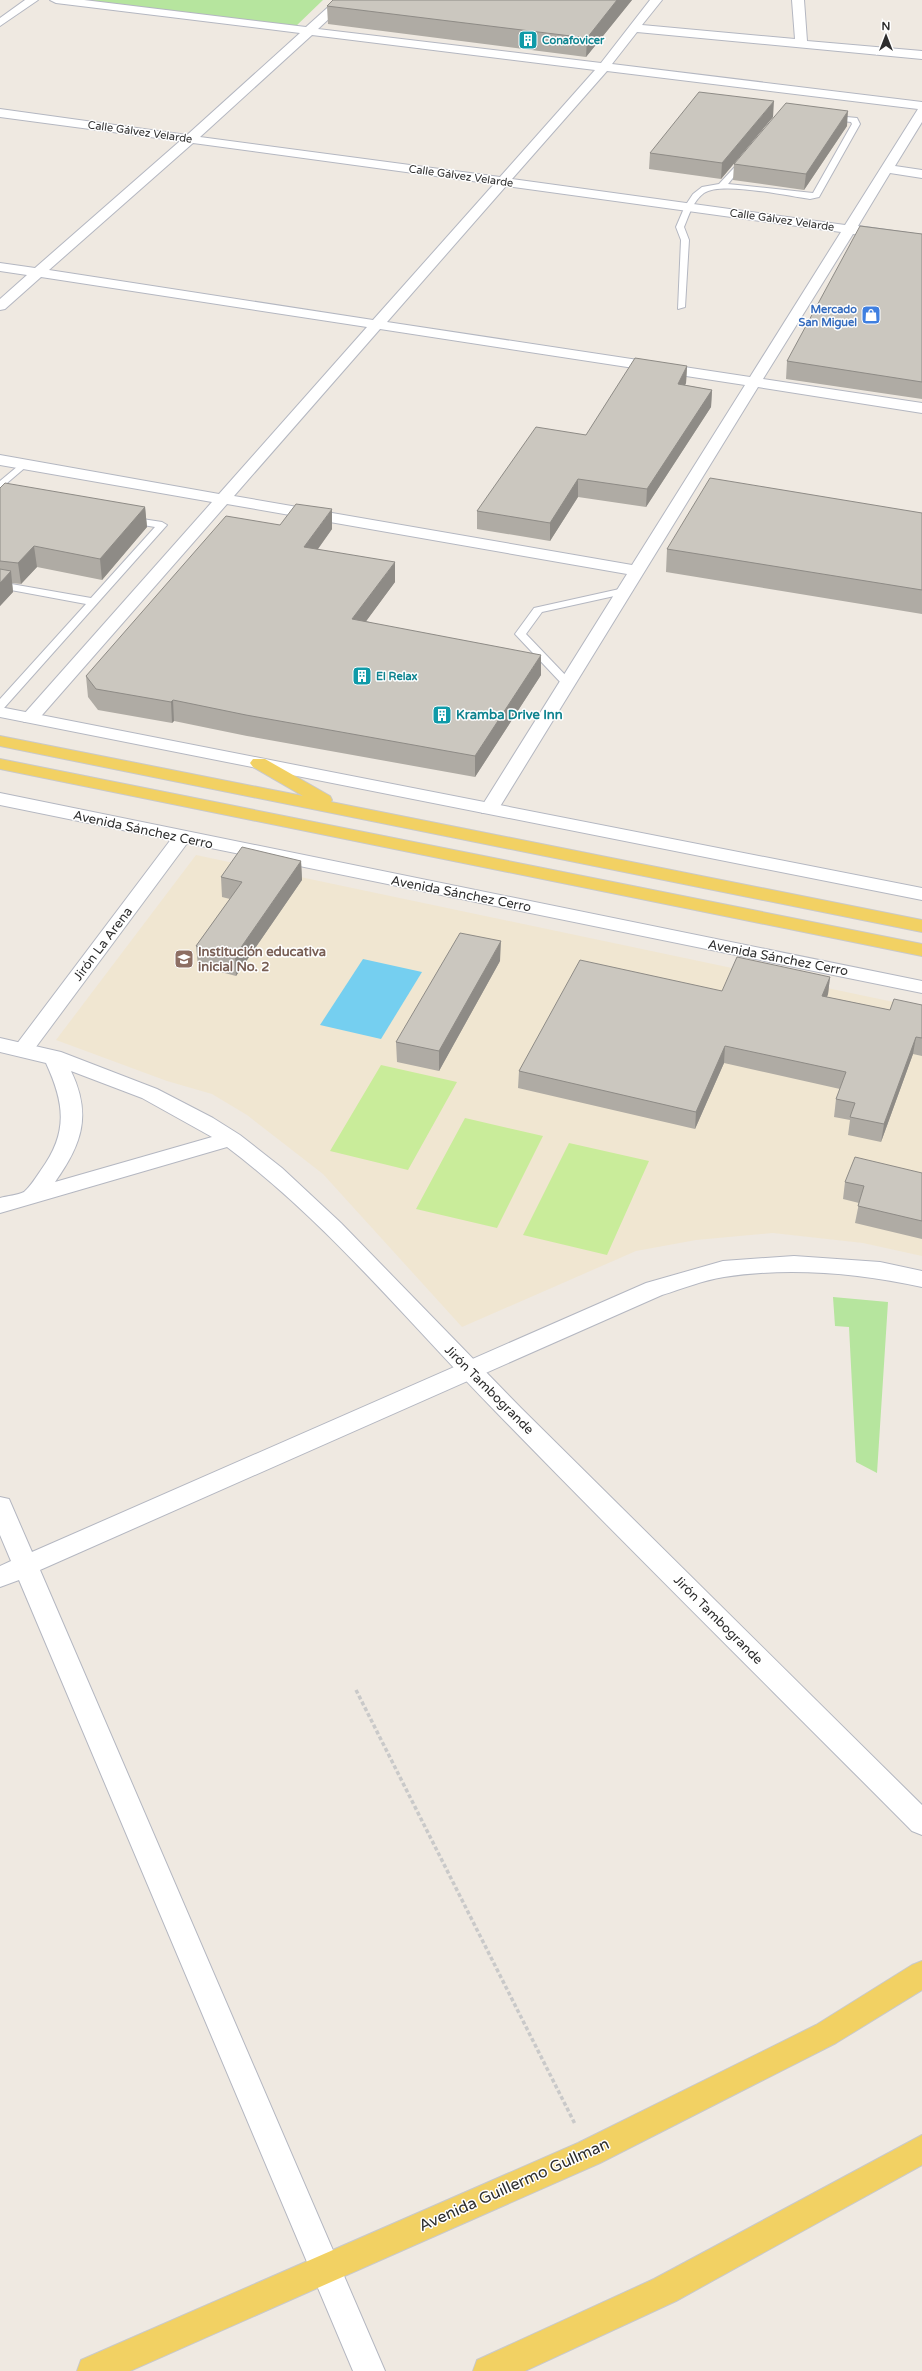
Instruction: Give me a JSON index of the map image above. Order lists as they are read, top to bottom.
{
  "streets": {
    "main road": ["Avenida Guillermo Gullman"],
    "street": [
      "Calle Gálvez Velarde",
      "Avenida Sánchez Cerro",
      "Jirón La Arena",
      "Jirón Tambogrande"
    ]
  },
  "crossings": [
    ["Avenida Sánchez Cerro", "Jirón La Arena"],
    ["Jirón La Arena", "Jirón Tambogrande"]
  ],
  "places": {
    "building": ["Conafovicer", "El Relax", "Kramba Drive Inn"],
    "shop": ["Mercado San Miguel"],
    "school or university": ["Institución educativa inicial No. 2"]
  },
  "north": "top"
}
